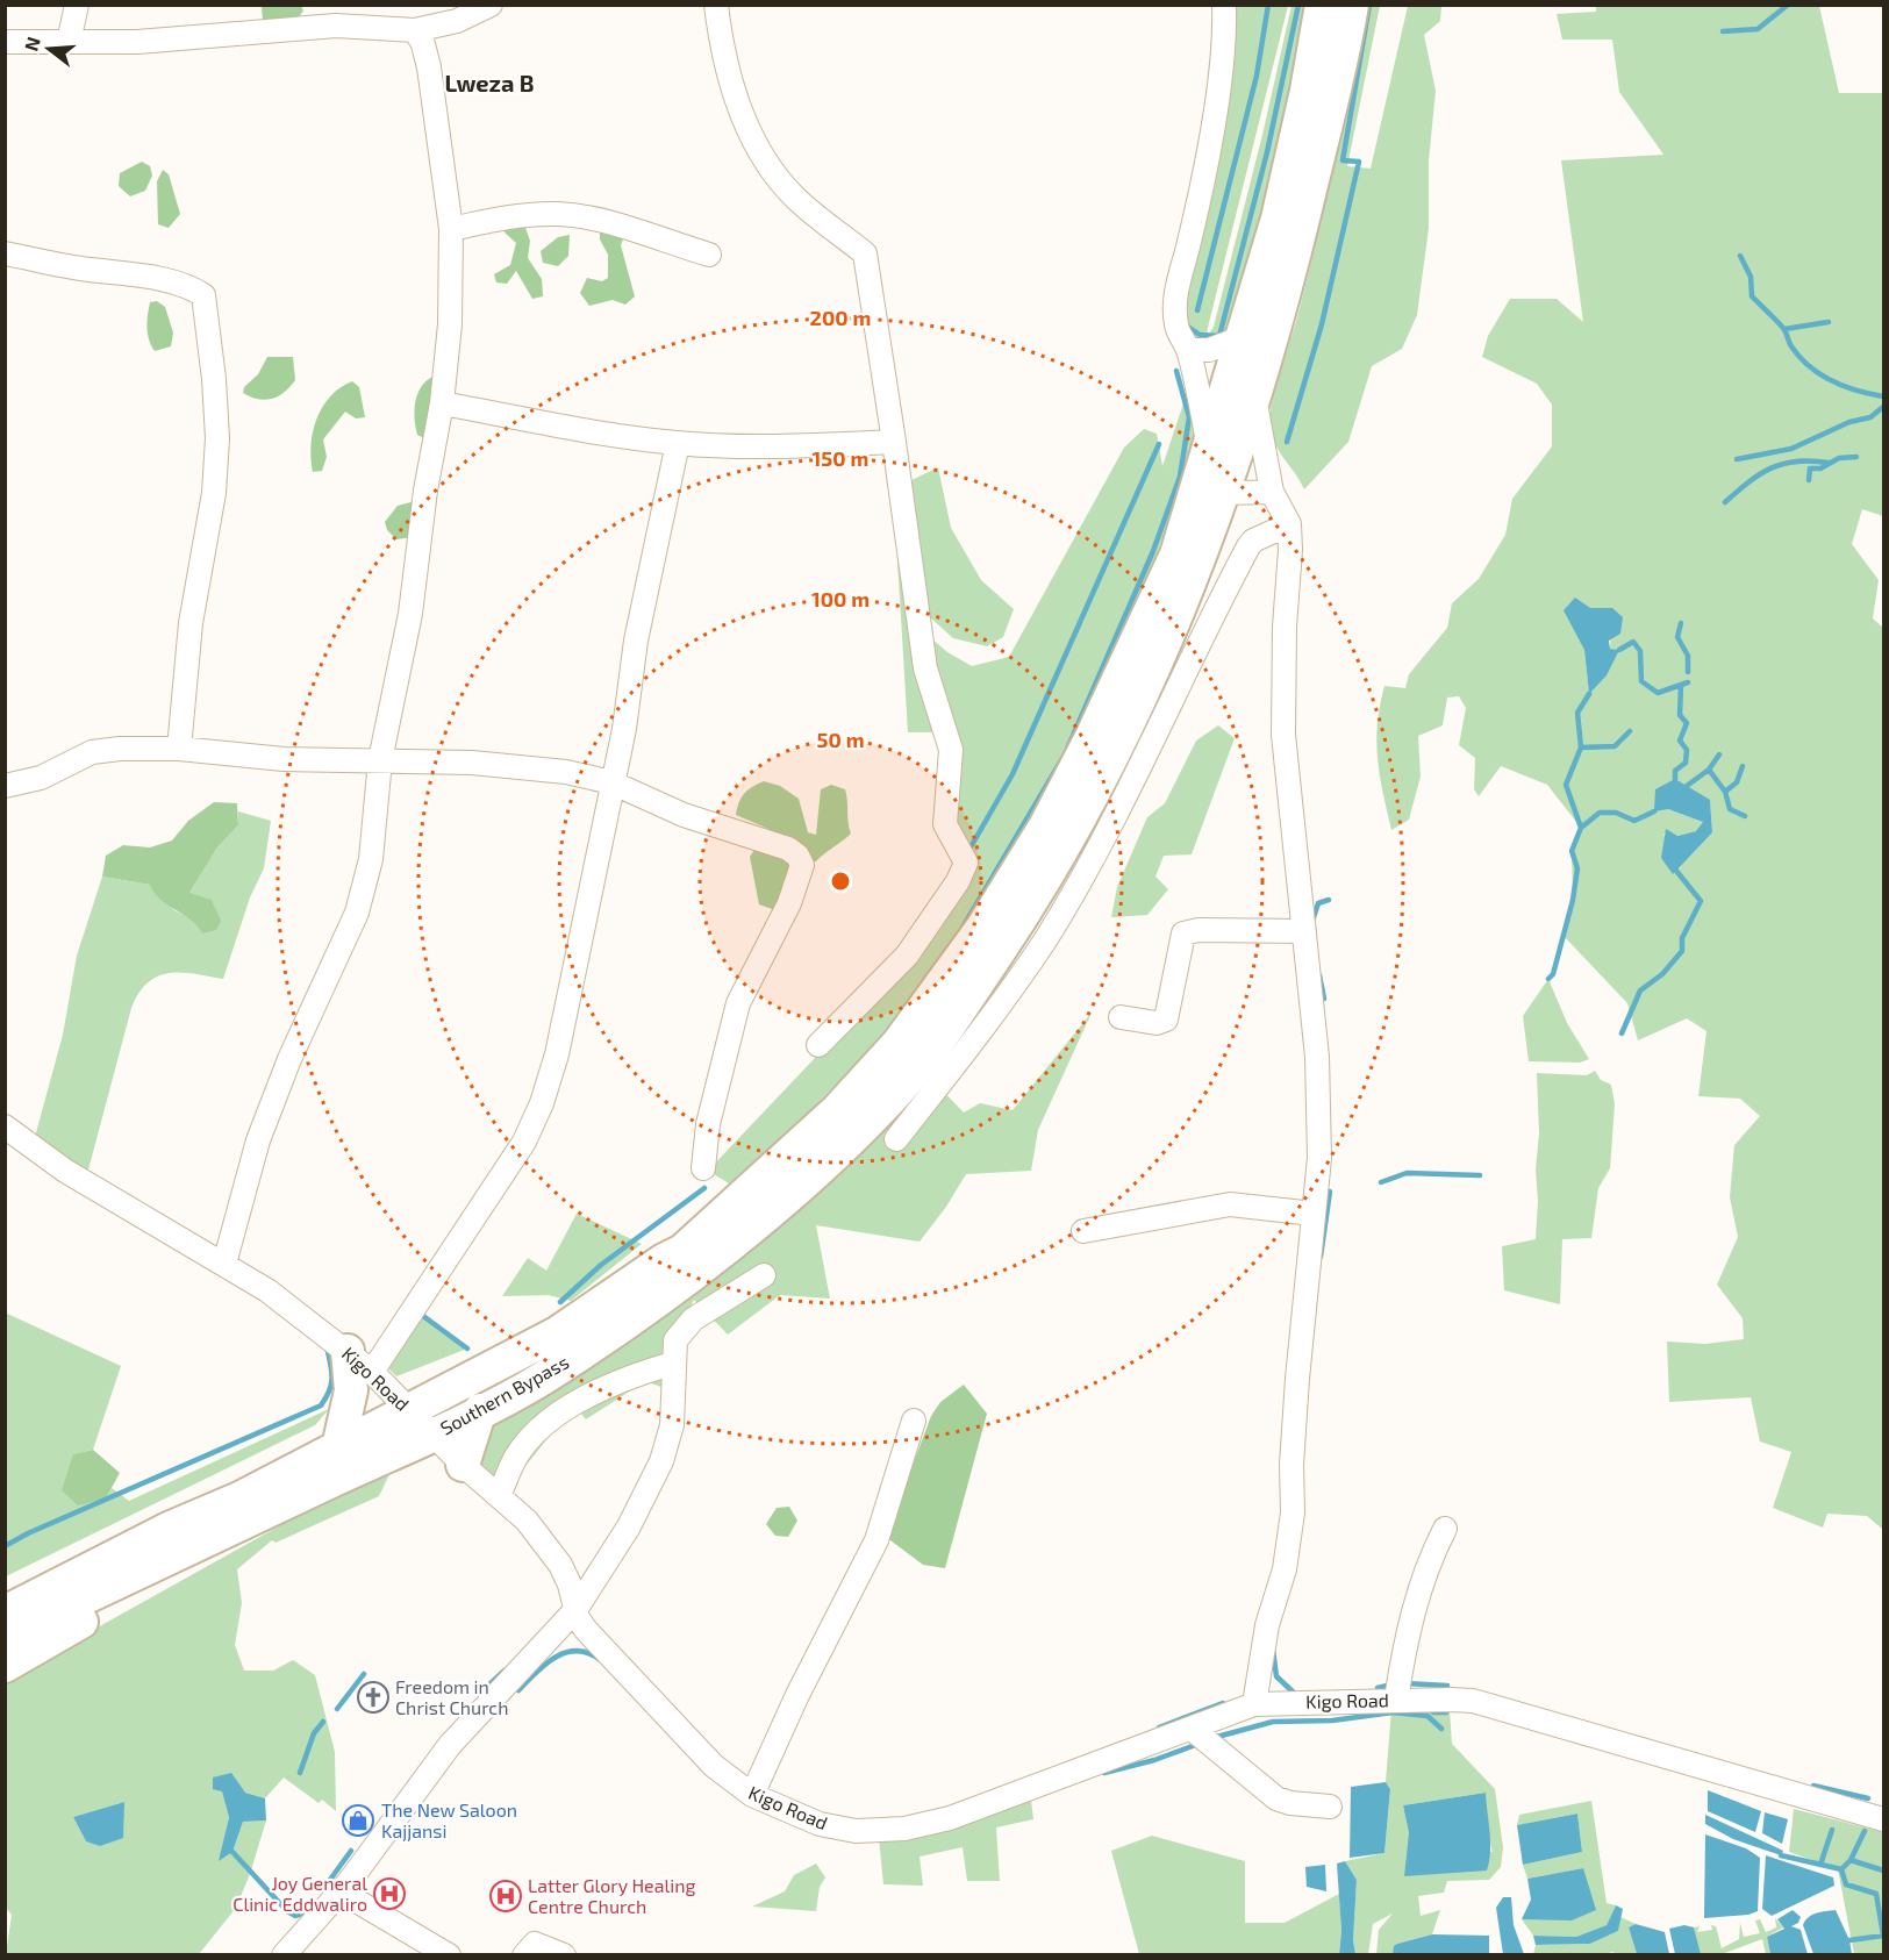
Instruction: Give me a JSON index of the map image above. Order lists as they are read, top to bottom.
{
  "streets": {
    "highway": ["Southern Bypass"],
    "street": ["Kigo Road"]
  },
  "crossings": [
    ["Kigo Road", "Southern Bypass"]
  ],
  "districts": ["Lweza B"],
  "places": {
    "church": ["Freedom in Christ Church"],
    "shop": ["The New Saloon Kajjansi"],
    "hospital": ["Joy General Clinic Eddwaliro", "Latter Glory Healing Centre Church"]
  },
  "north": "left",
  "rings": [
    "200 m",
    "150 m",
    "100 m",
    "50 m"
  ]
}
